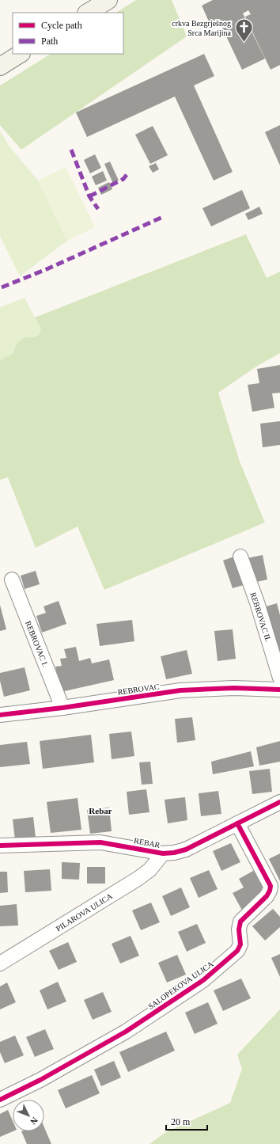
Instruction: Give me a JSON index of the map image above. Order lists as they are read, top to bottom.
{
  "streets": {
    "street": [
      "REBROVAC II.",
      "REBROVAC I.",
      "REBROVAC",
      "REBAR",
      "PILAROVA ULICA",
      "SALOPEKOVA ULICA"
    ]
  },
  "crossings": [
    ["REBROVAC I.", "REBROVAC"],
    ["REBAR", "PILAROVA ULICA"],
    ["REBAR", "SALOPEKOVA ULICA"]
  ],
  "districts": ["Rebar"],
  "places": {
    "church": ["crkva Bezgrješnog Srca Marijina"]
  },
  "legend": ["Cycle path", "Path"],
  "scale_bar": "20 m",
  "north": "bottom right"
}
